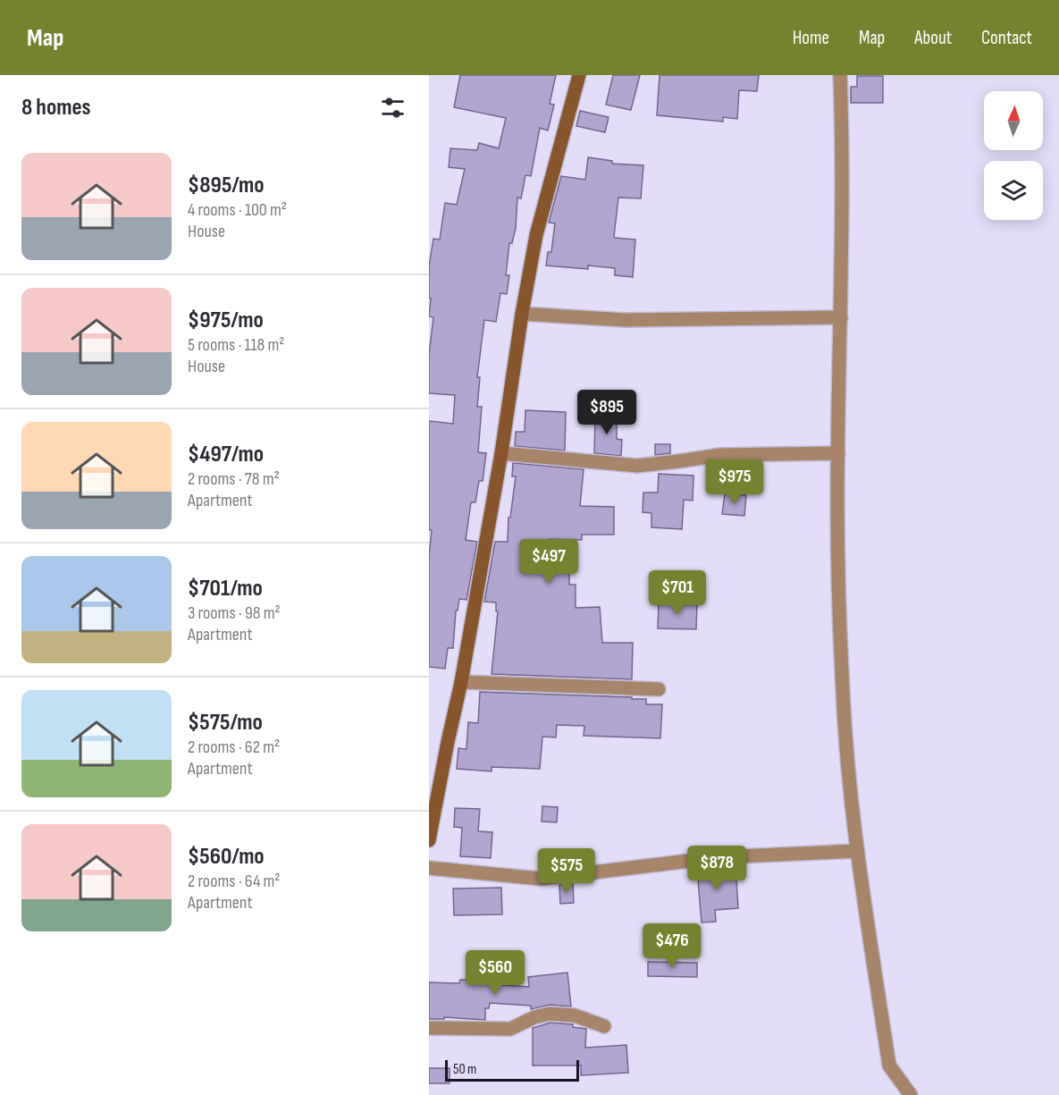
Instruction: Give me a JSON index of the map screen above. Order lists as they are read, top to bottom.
{
  "scale_bar": "50 m",
  "north": "top",
  "page": {
    "header": "Map",
    "nav": [
      "Home",
      "Map",
      "About",
      "Contact"
    ],
    "heading": "8 homes",
    "list": [
      {
        "name": "$895/mo",
        "note": "4 rooms · 100 m² · House"
      },
      {
        "name": "$975/mo",
        "note": "5 rooms · 118 m² · House"
      },
      {
        "name": "$497/mo",
        "note": "2 rooms · 78 m² · Apartment"
      },
      {
        "name": "$701/mo",
        "note": "3 rooms · 98 m² · Apartment"
      },
      {
        "name": "$575/mo",
        "note": "2 rooms · 62 m² · Apartment"
      },
      {
        "name": "$560/mo",
        "note": "2 rooms · 64 m² · Apartment"
      }
    ],
    "price": [
      "$895",
      "$975",
      "$497",
      "$701",
      "$878",
      "$575",
      "$476",
      "$560"
    ],
    "scale": "50 m"
  }
}
